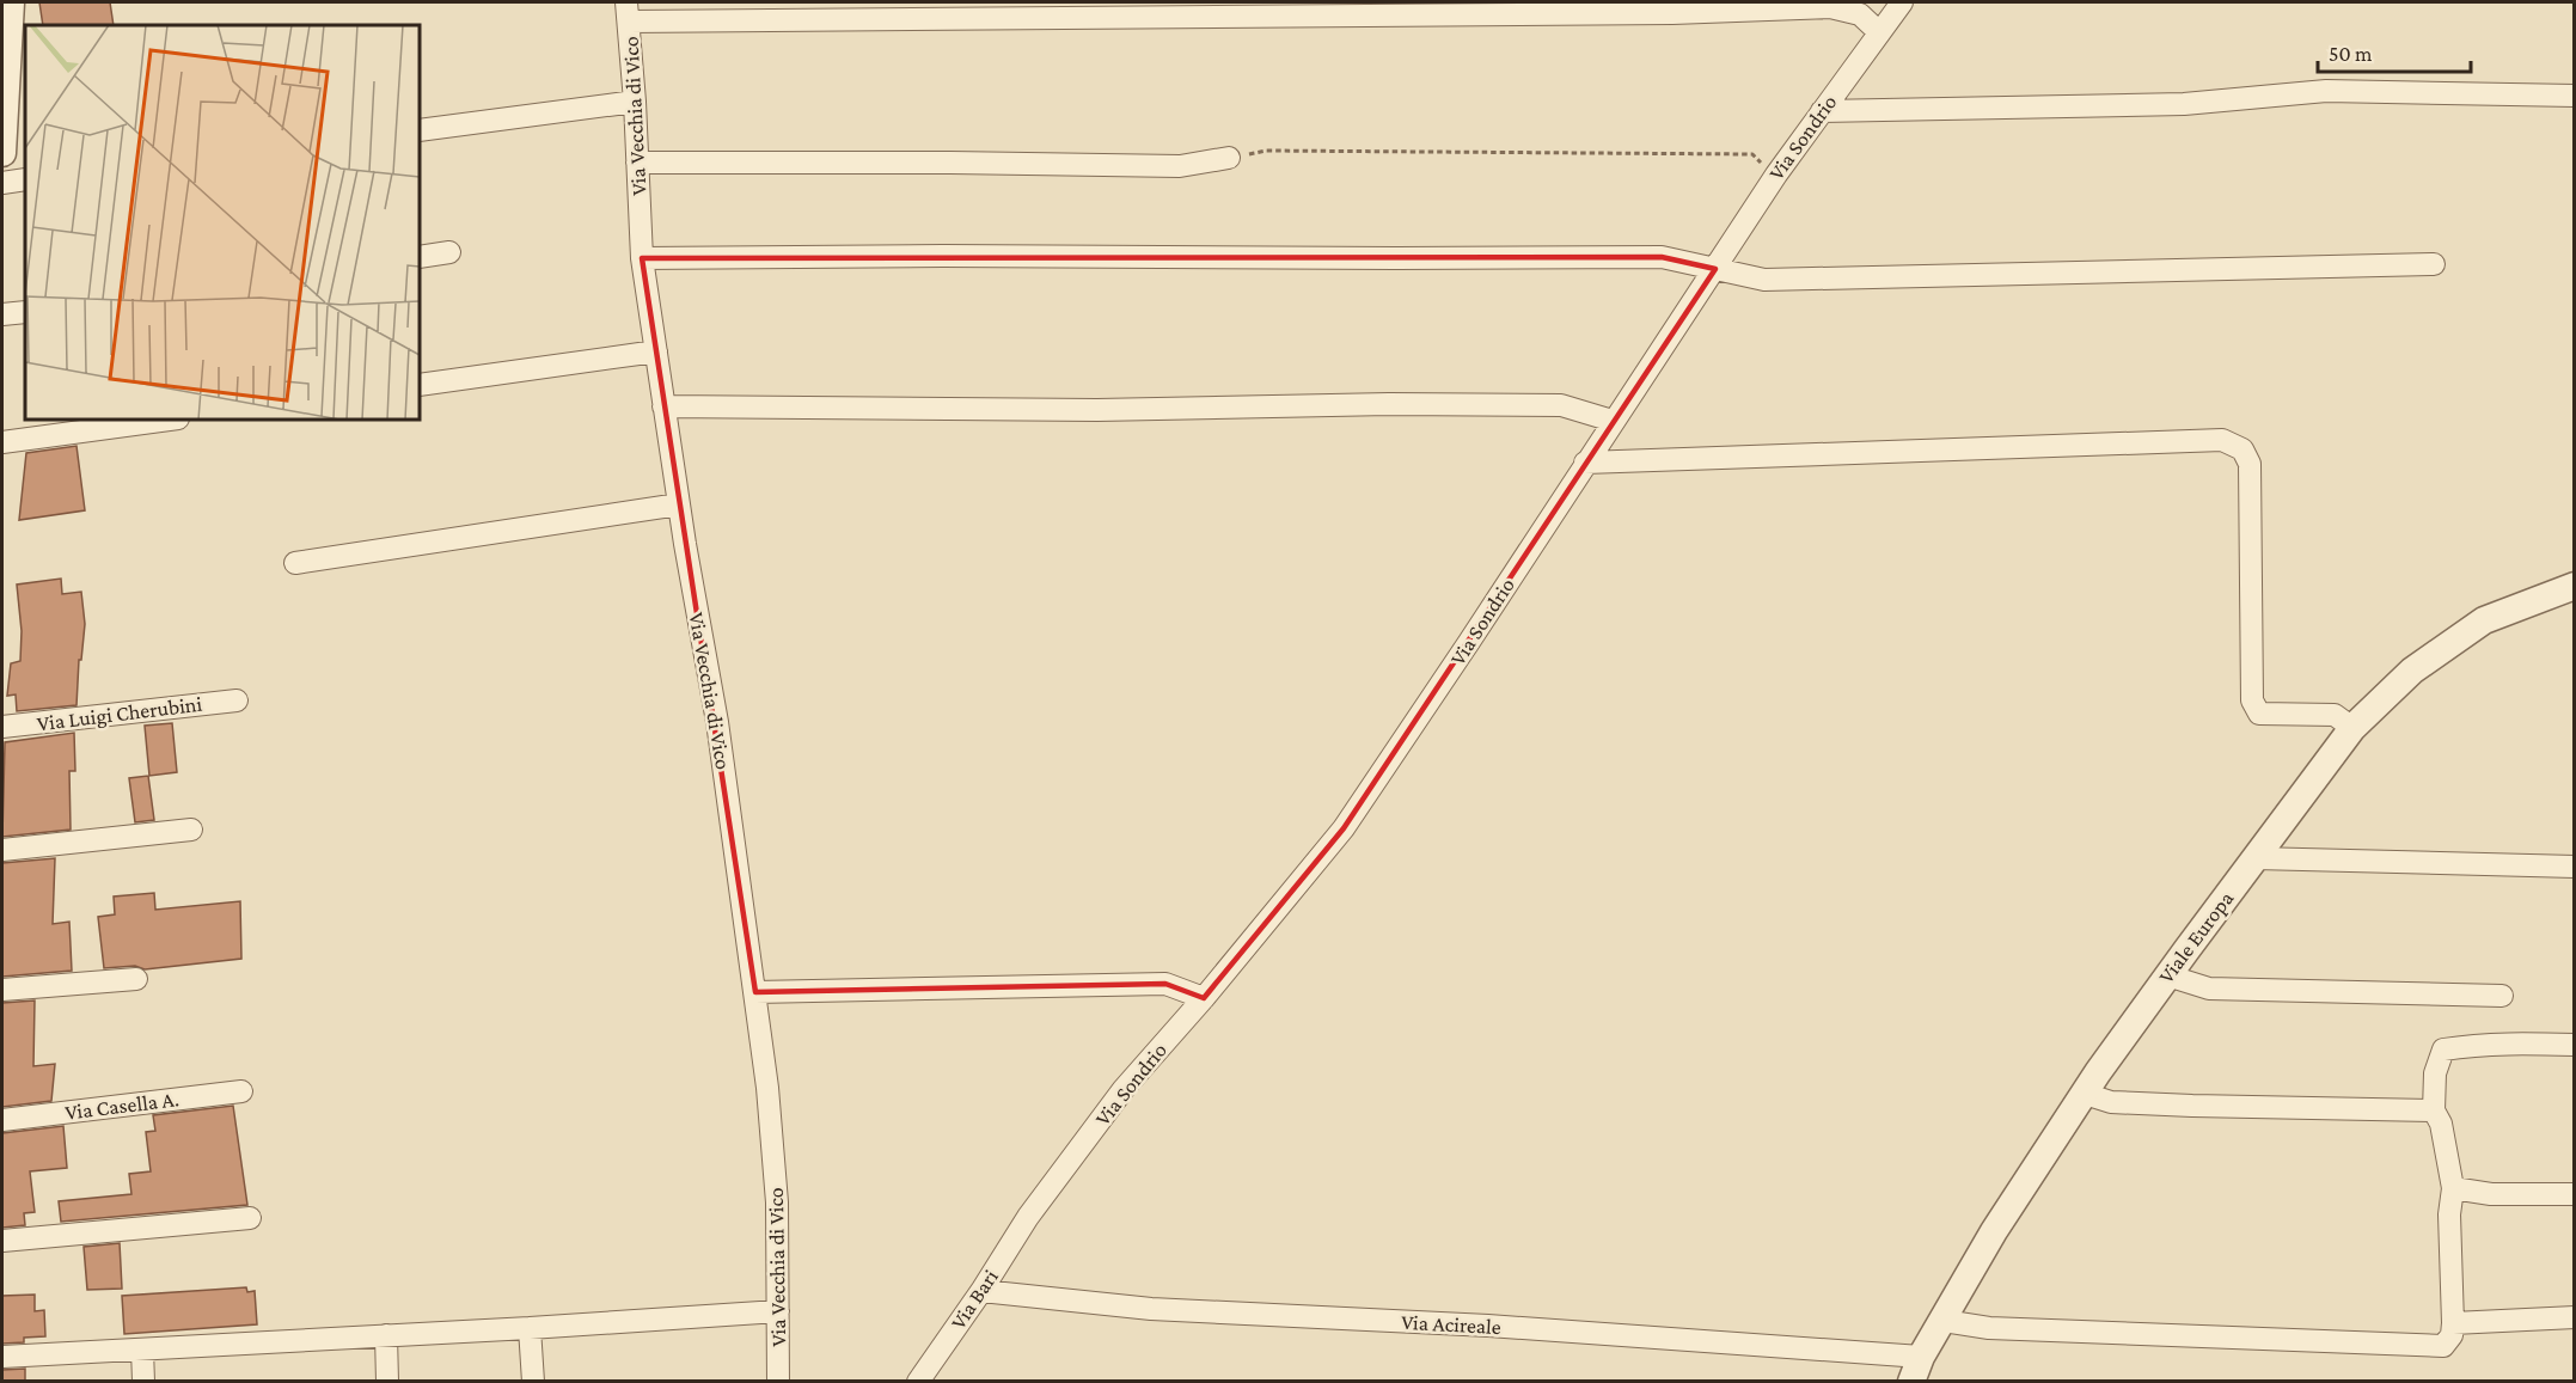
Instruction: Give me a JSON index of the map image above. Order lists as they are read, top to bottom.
{
  "streets": {
    "street": [
      "Via Vecchia di Vico",
      "Via Sondrio",
      "Via Luigi Cherubini",
      "Viale Europa",
      "Via Casella A.",
      "Via Bari",
      "Via Acireale"
    ]
  },
  "crossings": [
    ["Via Sondrio", "Via Bari"],
    ["Viale Europa", "Via Acireale"],
    ["Via Bari", "Via Acireale"]
  ],
  "scale_bar": "50 m"
}
